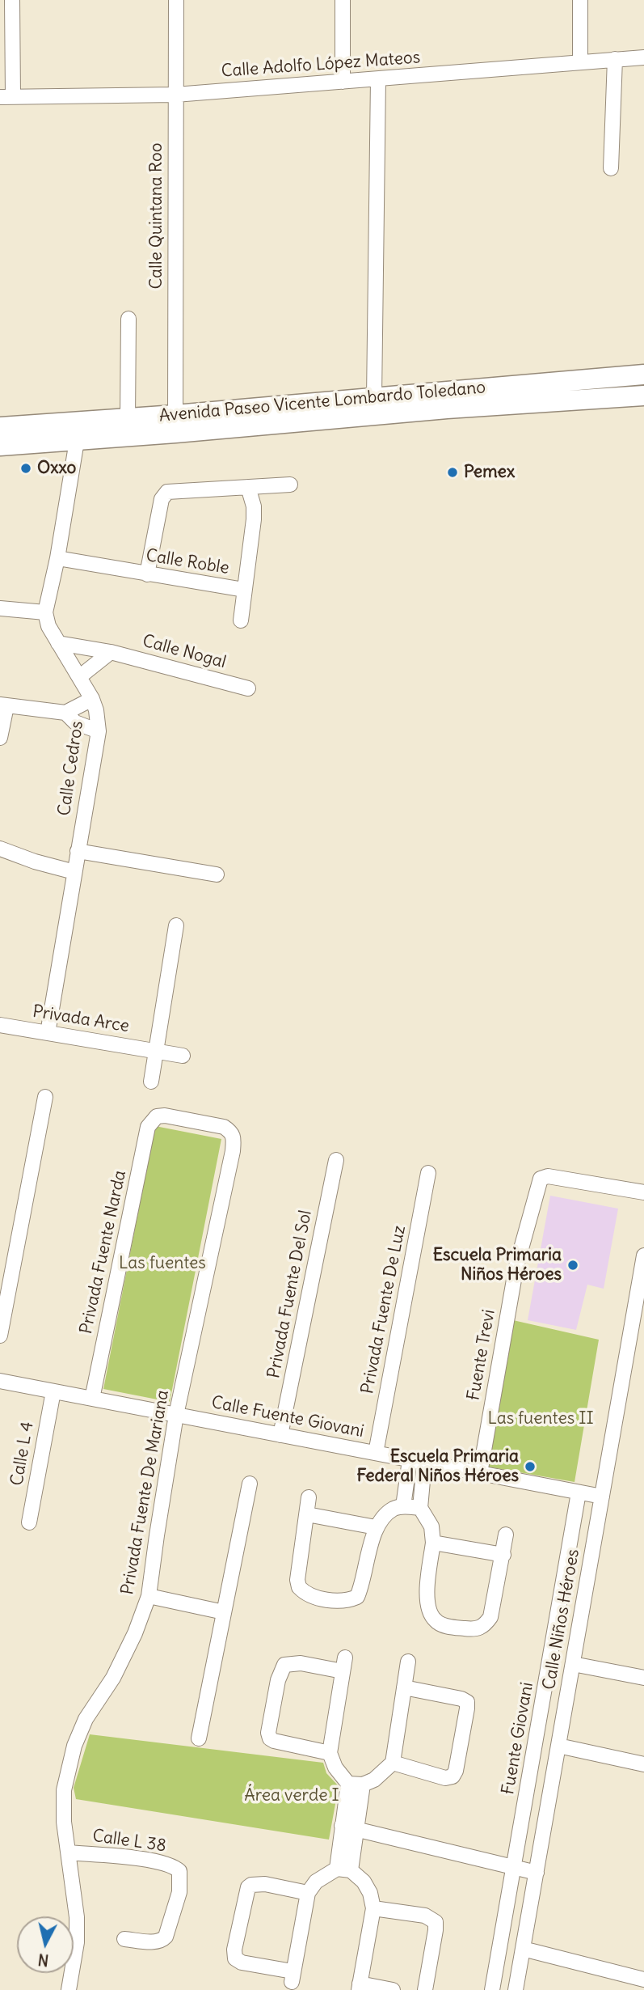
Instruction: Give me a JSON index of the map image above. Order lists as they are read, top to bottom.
{
  "streets": {
    "main road": ["Avenida Paseo Vicente Lombardo Toledano"],
    "street": [
      "Calle Adolfo López Mateos",
      "Calle Quintana Roo",
      "Calle Roble",
      "Calle Nogal",
      "Calle Cedros",
      "Privada Arce",
      "Privada Fuente Narda",
      "Privada Fuente Del Sol",
      "Privada Fuente De Luz",
      "Fuente Trevi",
      "Calle Fuente Giovani",
      "Calle L 4",
      "Privada Fuente De Mariana",
      "Calle Niños Héroes",
      "Fuente Giovani",
      "Calle L 38"
    ]
  },
  "crossings": [
    ["Calle Adolfo López Mateos", "Calle Quintana Roo"],
    ["Calle Quintana Roo", "Avenida Paseo Vicente Lombardo Toledano"],
    ["Calle Nogal", "Calle Cedros"],
    ["Calle Cedros", "Privada Arce"],
    ["Privada Fuente Narda", "Calle Fuente Giovani"],
    ["Privada Fuente Narda", "Privada Fuente De Mariana"],
    ["Privada Fuente Del Sol", "Calle Fuente Giovani"],
    ["Privada Fuente De Luz", "Calle Fuente Giovani"],
    ["Fuente Trevi", "Calle Fuente Giovani"],
    ["Calle Fuente Giovani", "Calle L 4"],
    ["Calle Fuente Giovani", "Privada Fuente De Mariana"],
    ["Calle Fuente Giovani", "Calle Niños Héroes"],
    ["Calle Fuente Giovani", "Fuente Giovani"],
    ["Privada Fuente De Mariana", "Calle L 38"]
  ],
  "parks": ["Las fuentes", "Las fuentes II", "Área verde I"],
  "places": [
    "Oxxo",
    "Pemex",
    "Escuela Primaria Niños Héroes",
    "Escuela Primaria Federal Niños Héroes"
  ],
  "north": "bottom"
}
